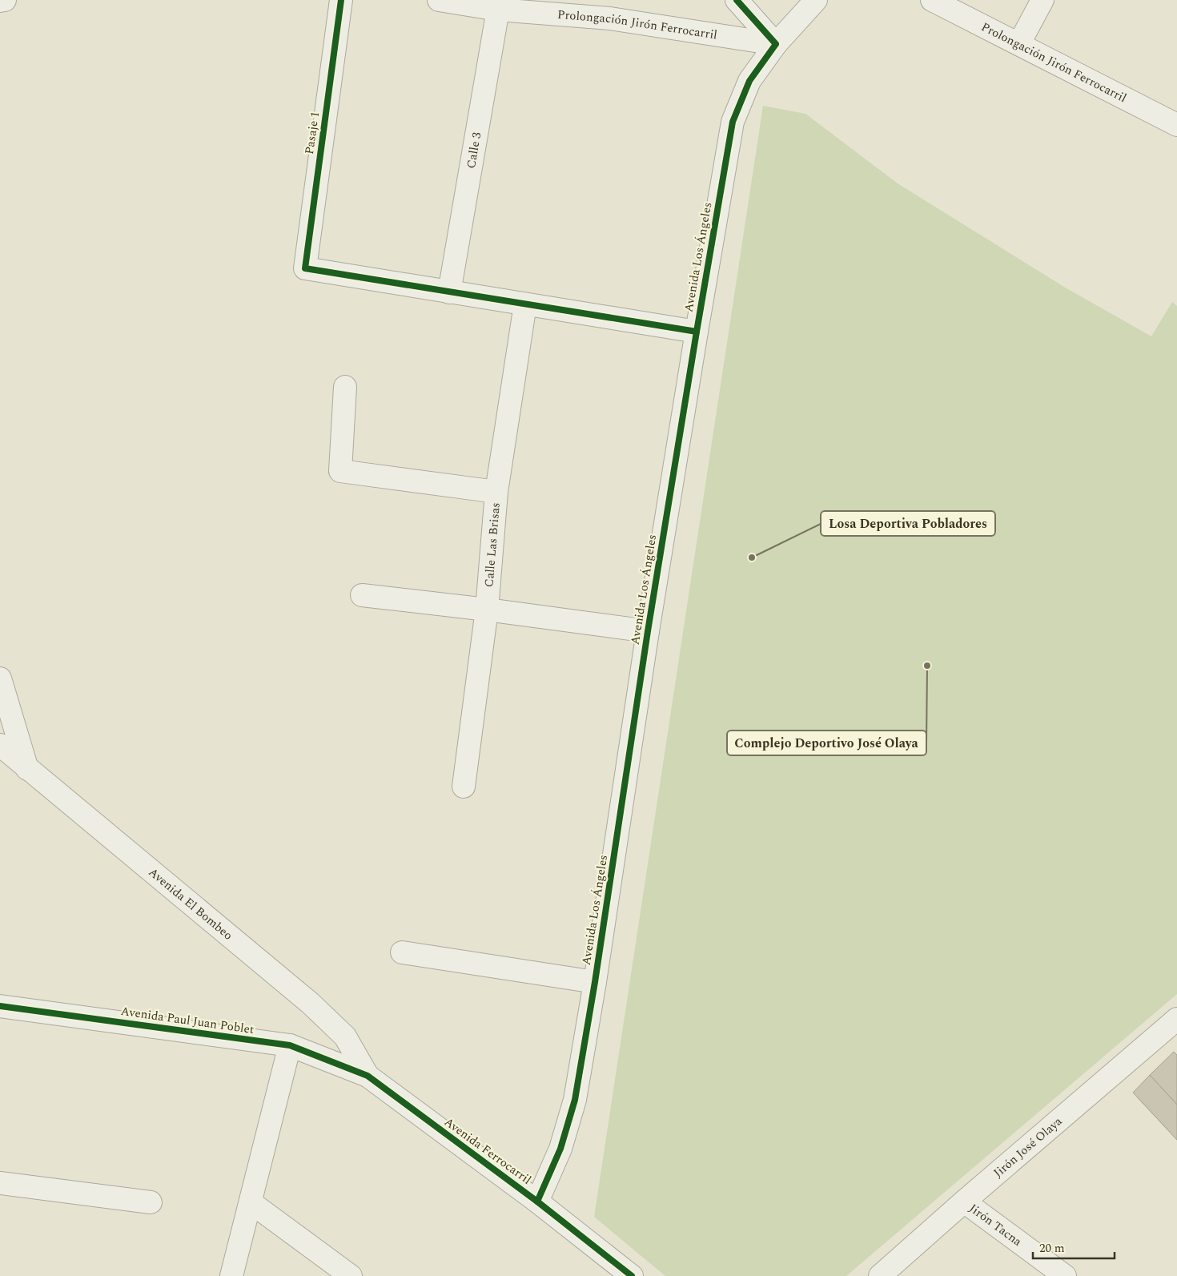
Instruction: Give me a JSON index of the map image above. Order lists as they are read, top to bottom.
{
  "streets": {
    "street": [
      "Prolongación Jirón Ferrocarril",
      "Pasaje 1",
      "Calle 3",
      "Avenida Los Ángeles",
      "Calle Las Brisas",
      "Avenida El Bombeo",
      "Avenida Paul Juan Poblet",
      "Jirón José Olaya",
      "Avenida Ferrocarril",
      "Jirón Tacna"
    ]
  },
  "crossings": [
    ["Prolongación Jirón Ferrocarril", "Calle 3"],
    ["Prolongación Jirón Ferrocarril", "Avenida Los Ángeles"],
    ["Pasaje 1", "Calle 3"],
    ["Avenida Los Ángeles", "Avenida Ferrocarril"],
    ["Avenida El Bombeo", "Avenida Paul Juan Poblet"],
    ["Avenida El Bombeo", "Avenida Ferrocarril"],
    ["Avenida Paul Juan Poblet", "Avenida Ferrocarril"],
    ["Jirón José Olaya", "Jirón Tacna"]
  ],
  "places": ["Losa Deportiva Pobladores", "Complejo Deportivo José Olaya"],
  "scale_bar": "20 m"
}
